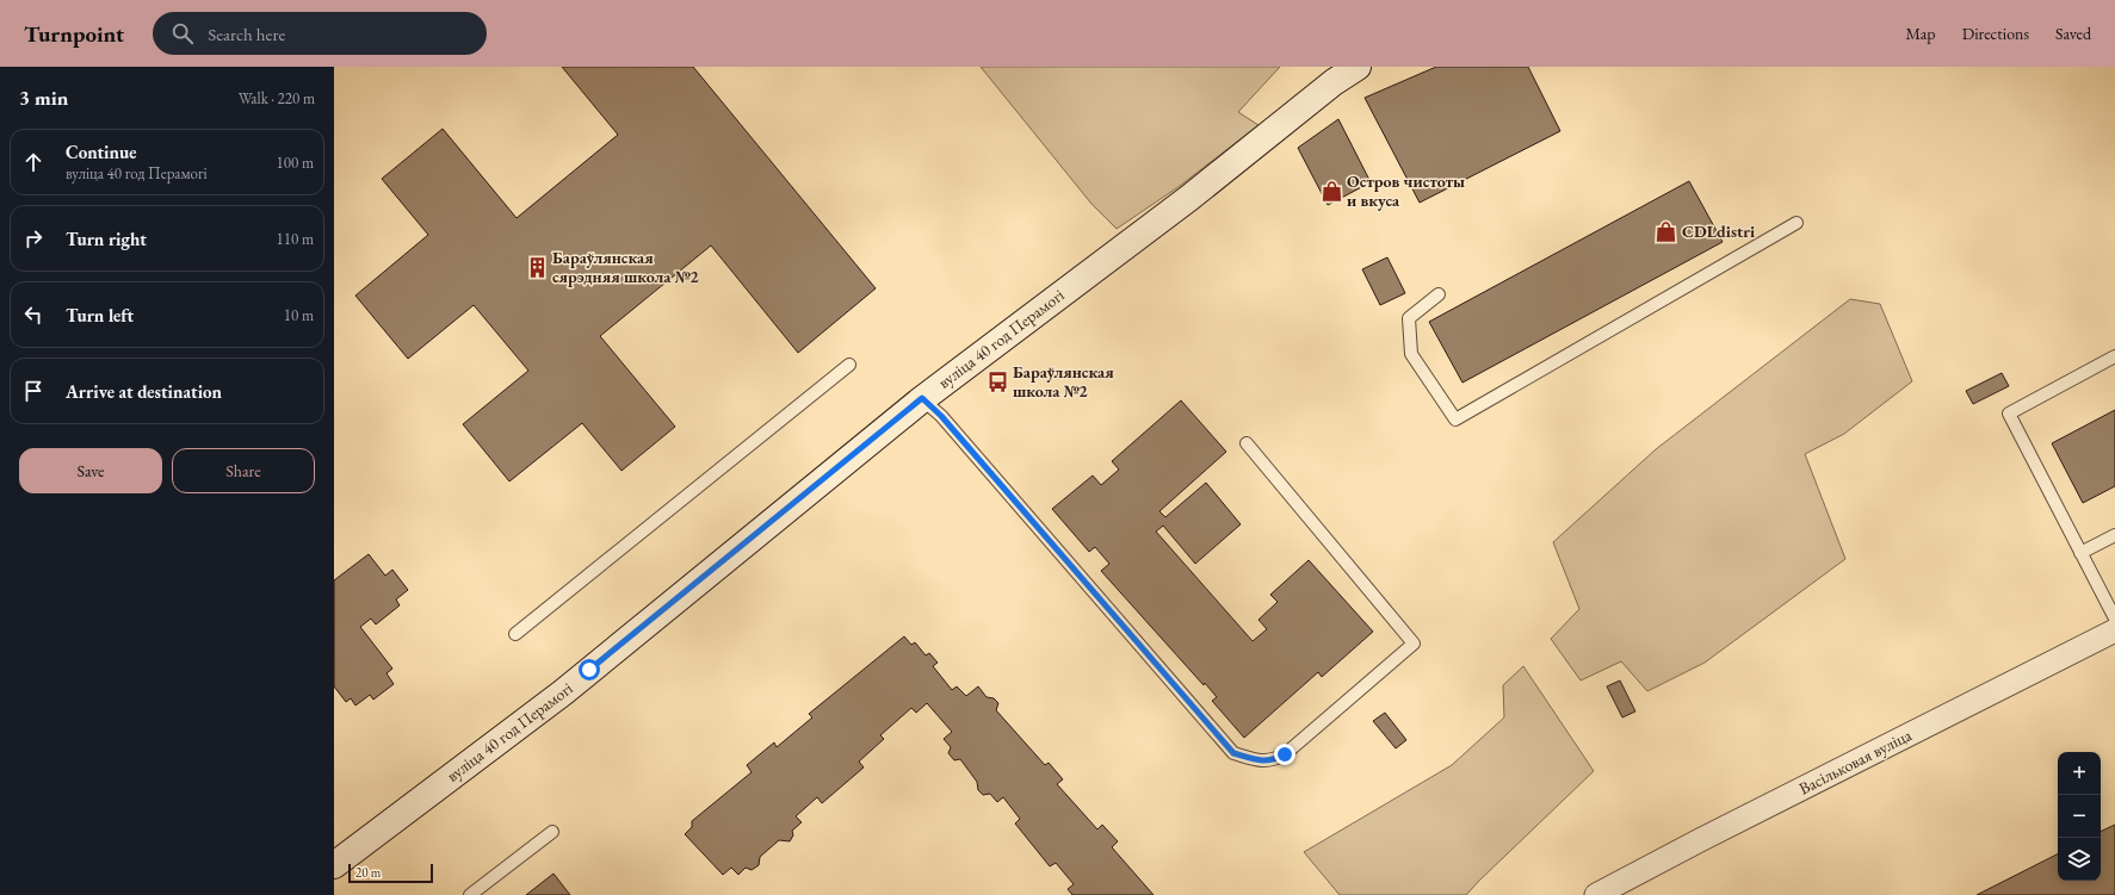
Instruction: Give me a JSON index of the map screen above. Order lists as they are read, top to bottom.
{
  "streets": {
    "street": ["вуліца 40 год Перамогі", "Васільковая вуліца"]
  },
  "places": {
    "shop": ["Остров чистоты и вкуса", "CDLdistri"],
    "building": ["Бараўлянская сярэдняя школа №2"],
    "bus stop": ["Бараўлянская школа №2"]
  },
  "scale_bar": "20 m",
  "page": {
    "header": "Turnpoint",
    "search": "Search here",
    "nav": ["Map", "Directions", "Saved"],
    "heading": ["3 min", "Walk · 220 m"],
    "list": [
      ["Continue", "вуліца 40 год Перамогі", "100 m"],
      ["Turn right", "110 m"],
      ["Turn left", "10 m"],
      "Arrive at destination"
    ],
    "buttons": ["Save", "Share"],
    "map_buttons": ["+", "−"],
    "scale": "20 m"
  }
}
